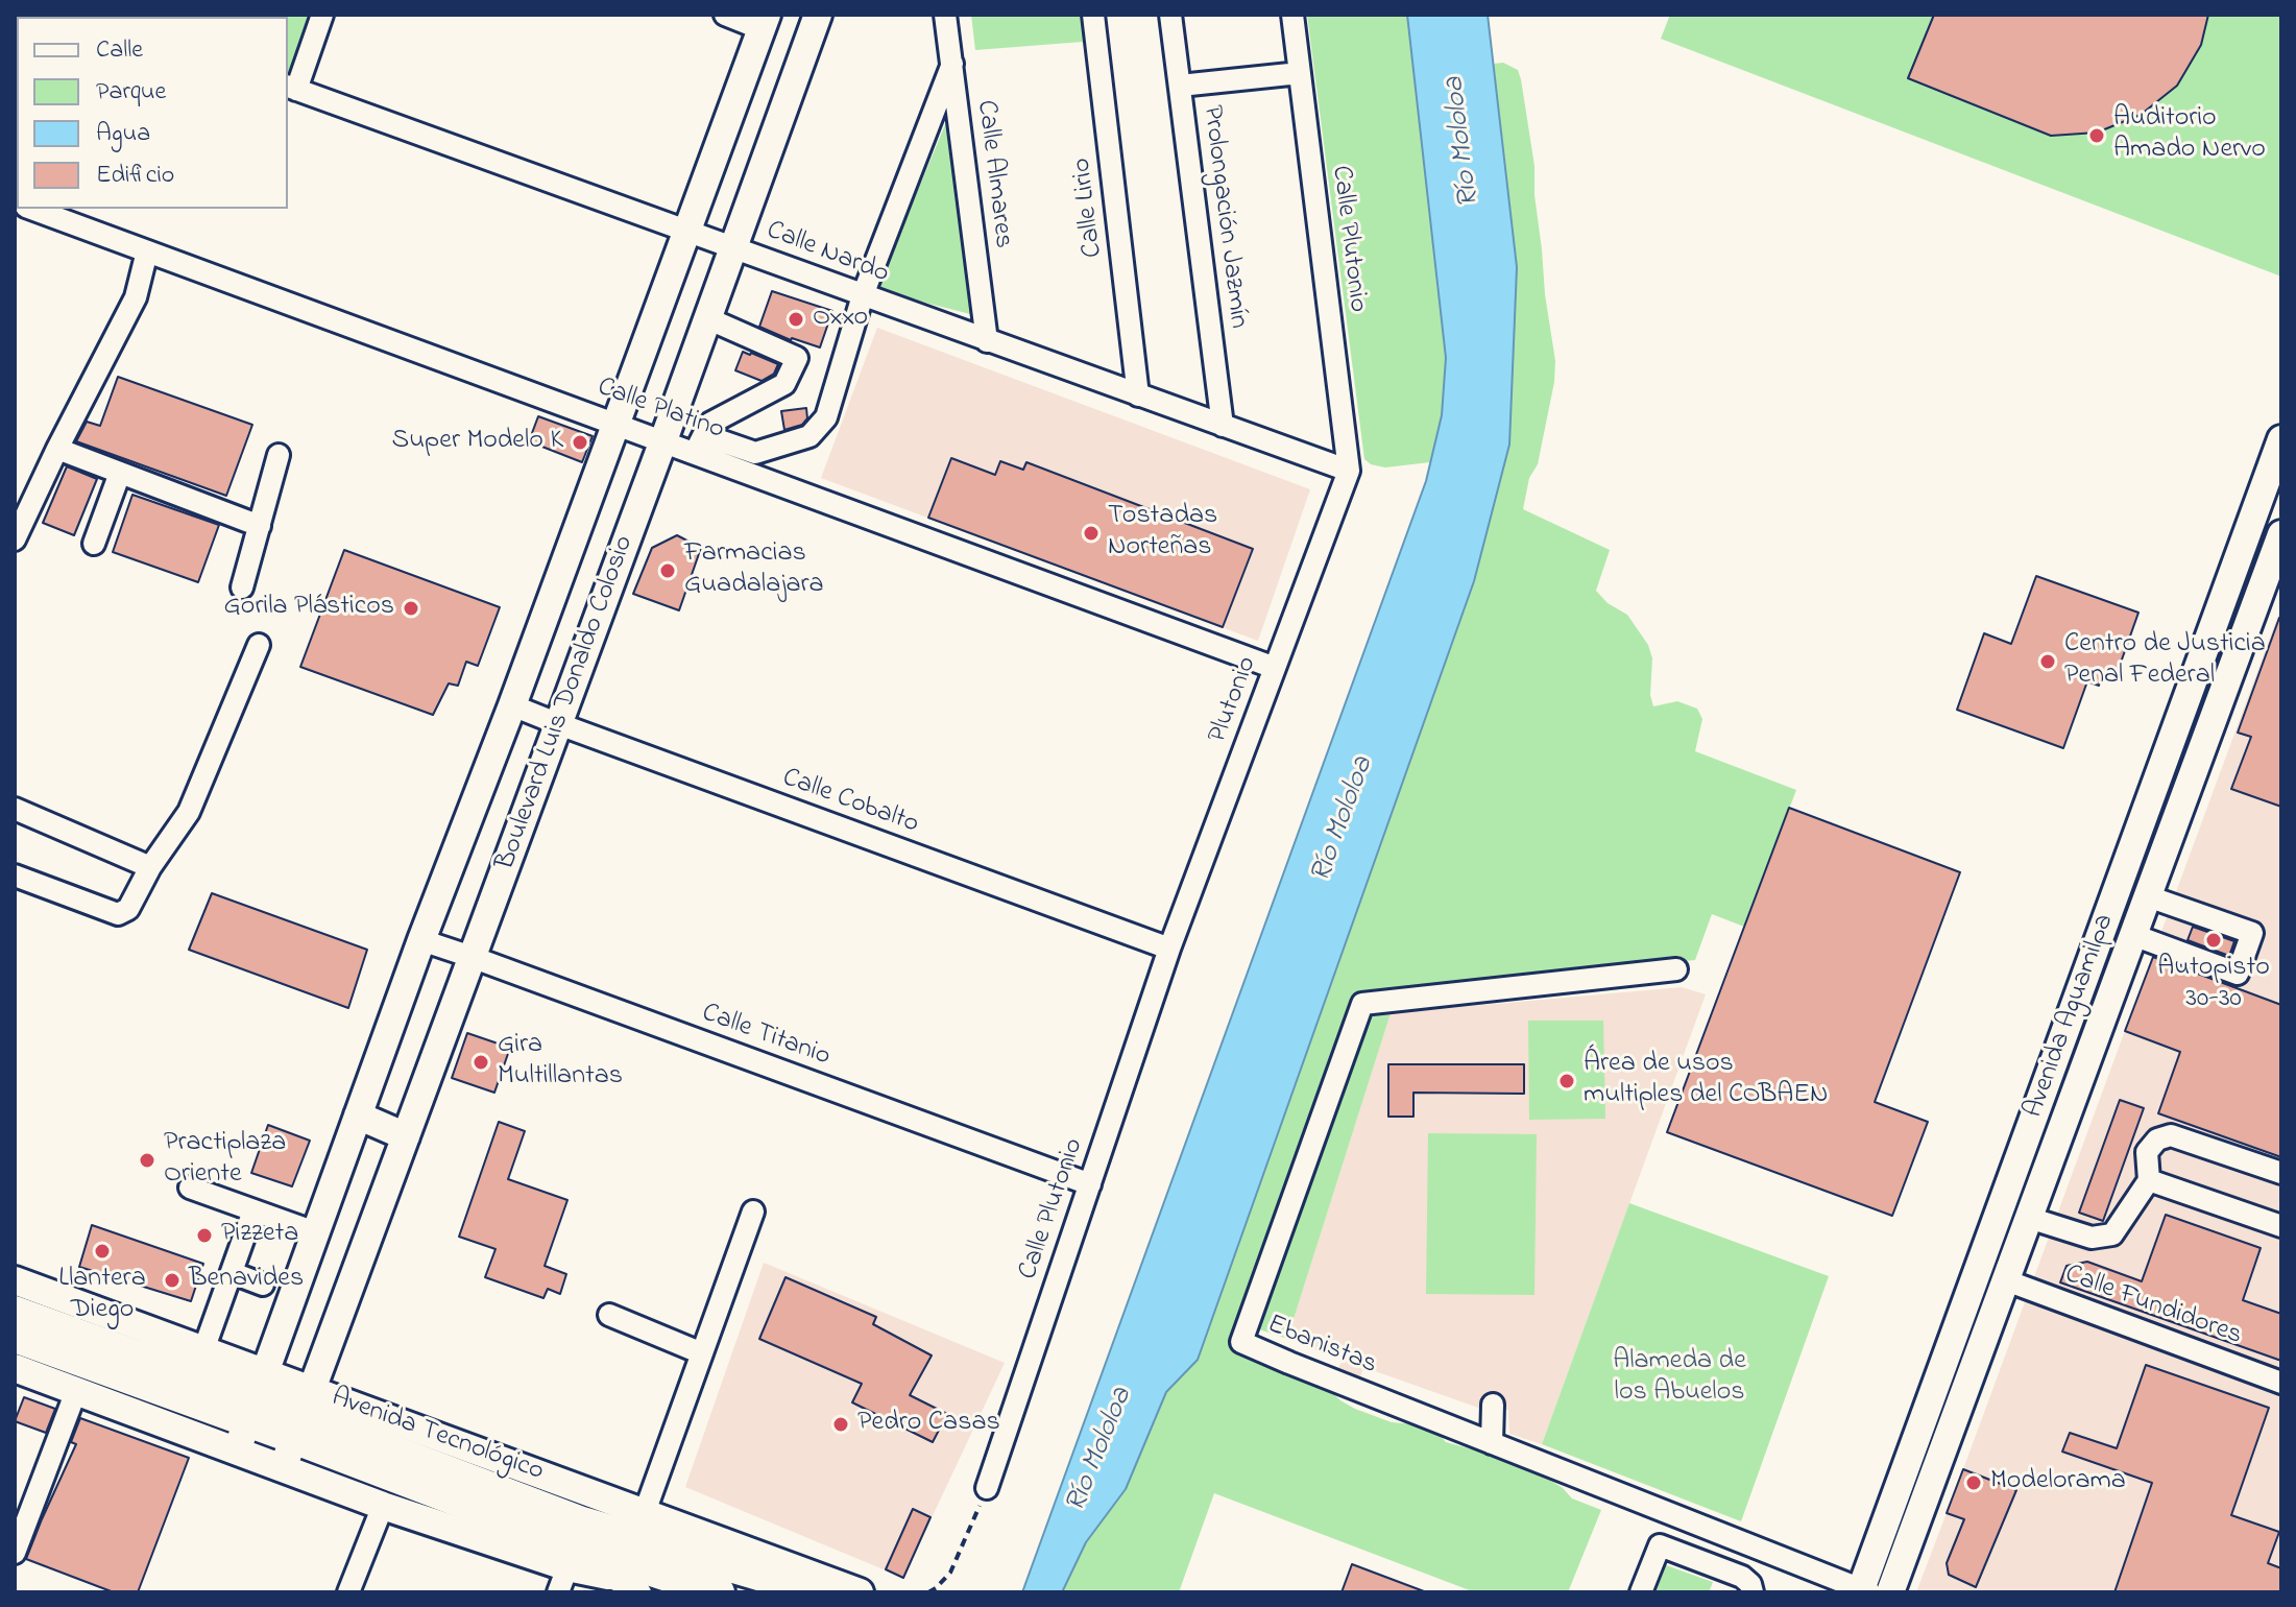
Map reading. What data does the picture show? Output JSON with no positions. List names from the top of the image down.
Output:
{
  "streets": {
    "highway": ["Avenida Tecnológico"],
    "main road": ["Boulevard Luis Donaldo Colosio", "Avenida Aguamilpa"],
    "street": [
      "Calle Almares",
      "Calle Lirio",
      "Prolongación Jazmín",
      "Calle Plutonio",
      "Calle Nardo",
      "Calle Platino",
      "Plutonio",
      "Calle Cobalto",
      "Calle Titanio",
      "Calle Fundidores",
      "Ebanistas"
    ]
  },
  "crossings": [
    ["Calle Almares", "Calle Nardo"],
    ["Calle Lirio", "Calle Nardo"],
    ["Prolongación Jazmín", "Calle Nardo"],
    ["Calle Plutonio", "Calle Nardo"],
    ["Calle Plutonio", "Plutonio"],
    ["Calle Plutonio", "Calle Cobalto"],
    ["Calle Plutonio", "Calle Titanio"],
    ["Calle Nardo", "Plutonio"],
    ["Calle Nardo", "Boulevard Luis Donaldo Colosio"],
    ["Calle Platino", "Plutonio"],
    ["Calle Platino", "Boulevard Luis Donaldo Colosio"],
    ["Plutonio", "Calle Cobalto"],
    ["Boulevard Luis Donaldo Colosio", "Calle Cobalto"],
    ["Boulevard Luis Donaldo Colosio", "Calle Titanio"],
    ["Boulevard Luis Donaldo Colosio", "Avenida Tecnológico"],
    ["Avenida Aguamilpa", "Calle Fundidores"],
    ["Avenida Aguamilpa", "Ebanistas"]
  ],
  "water": ["Río Mololoa"],
  "parks": ["Alameda de los Abuelos"],
  "places": [
    "Auditorio Amado Nervo",
    "Oxxo",
    "Super Modelo K",
    "Tostadas Norteñas",
    "Farmacias Guadalajara",
    "Gorila Plásticos",
    "Centro de Justicia Penal Federal",
    "Autopisto 30-30",
    "Gira Multillantas",
    "Área de usos multiples del COBAEN",
    "Practiplaza Oriente",
    "Pizzeta",
    "Llantera Diego",
    "Benavides",
    "Pedro Casas",
    "Modelorama"
  ],
  "legend": [
    "Calle",
    "Parque",
    "Agua",
    "Edificio"
  ]
}
